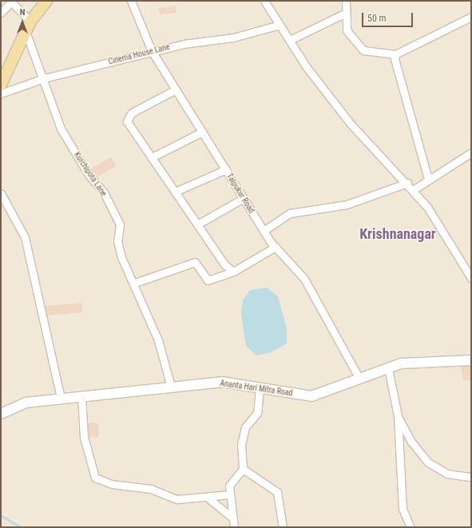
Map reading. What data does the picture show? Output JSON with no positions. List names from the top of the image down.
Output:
{
  "streets": {
    "main road": ["Ananta Hari Mitra Road"],
    "street": ["Cinema House Lane", "Kurchipota Lane", "Talpukur Road"]
  },
  "crossings": [
    ["Cinema House Lane", "Kurchipota Lane"],
    ["Cinema House Lane", "Talpukur Road"],
    ["Kurchipota Lane", "Ananta Hari Mitra Road"],
    ["Talpukur Road", "Ananta Hari Mitra Road"]
  ],
  "districts": ["Krishnanagar"],
  "scale_bar": "50 m",
  "north": "top"
}
